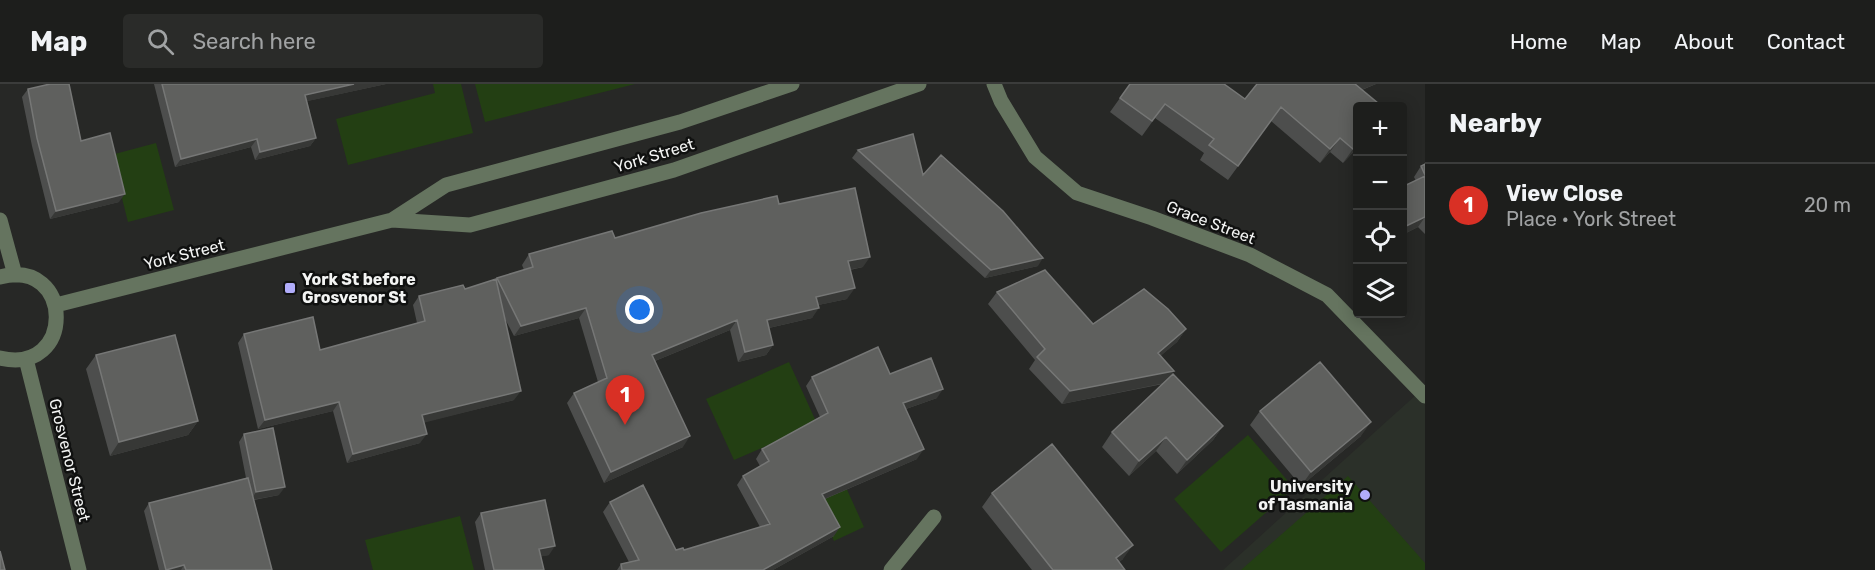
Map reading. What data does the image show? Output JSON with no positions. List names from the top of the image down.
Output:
{
  "streets": {
    "street": ["York Street", "Grace Street", "Grosvenor Street"]
  },
  "places": {
    "transit": ["York St before Grosvenor St"],
    "other": ["University of Tasmania"]
  },
  "page": {
    "header": "Map",
    "search": "Search here",
    "nav": [
      "Home",
      "Map",
      "About",
      "Contact"
    ],
    "heading": "Nearby",
    "map_buttons": ["+", "−"],
    "list": [
      {
        "mark": "1",
        "name": "View Close",
        "note": "Place · York Street",
        "value": "20 m"
      }
    ],
    "pins": "1"
  }
}
